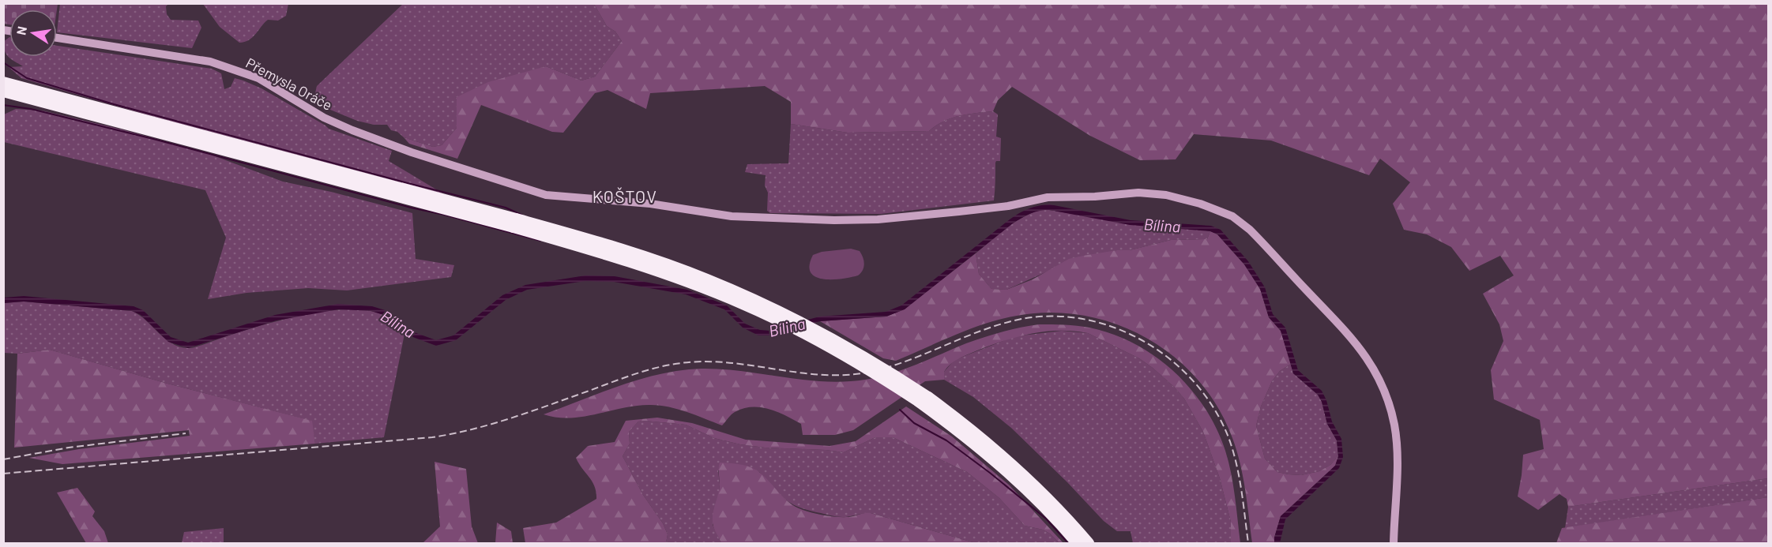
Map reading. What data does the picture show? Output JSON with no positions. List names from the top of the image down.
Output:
{
  "streets": {
    "main road": ["Přemysla Oráče"]
  },
  "districts": ["KOŠTOV"],
  "water": ["Bílina"],
  "north": "left"
}
